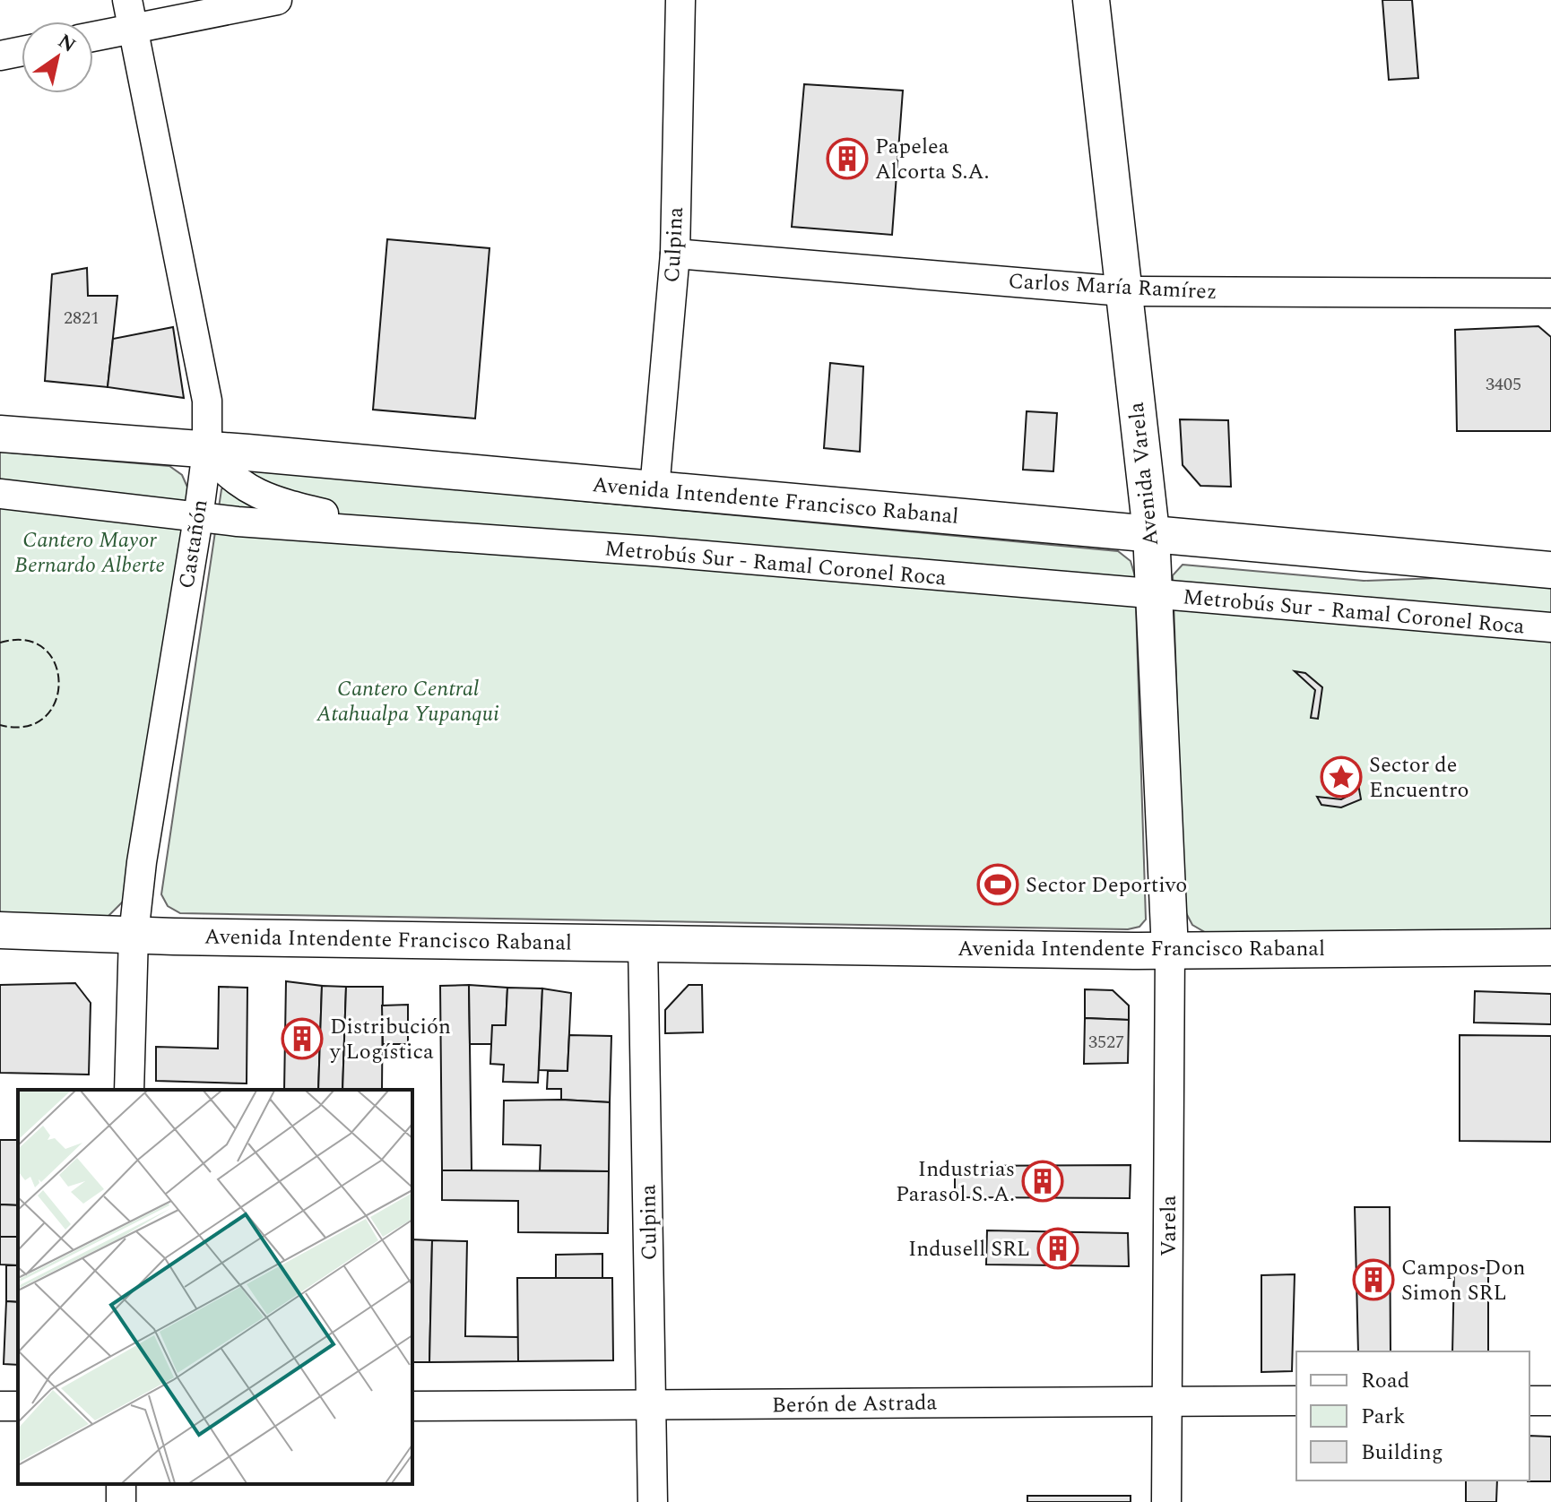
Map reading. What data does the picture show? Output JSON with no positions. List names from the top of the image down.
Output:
{
  "streets": {
    "main road": ["Avenida Varela", "Avenida Intendente Francisco Rabanal"],
    "street": [
      "Culpina",
      "Carlos María Ramírez",
      "Castañón",
      "Metrobús Sur - Ramal Coronel Roca",
      "Varela",
      "Berón de Astrada"
    ]
  },
  "crossings": [
    ["Culpina", "Carlos María Ramírez"],
    ["Culpina", "Avenida Intendente Francisco Rabanal"],
    ["Culpina", "Berón de Astrada"],
    ["Carlos María Ramírez", "Avenida Varela"],
    ["Avenida Varela", "Avenida Intendente Francisco Rabanal"],
    ["Avenida Varela", "Metrobús Sur - Ramal Coronel Roca"],
    ["Avenida Varela", "Varela"],
    ["Avenida Intendente Francisco Rabanal", "Castañón"],
    ["Avenida Intendente Francisco Rabanal", "Varela"],
    ["Castañón", "Metrobús Sur - Ramal Coronel Roca"],
    ["Varela", "Berón de Astrada"]
  ],
  "parks": ["Cantero Mayor Bernardo Alberte", "Cantero Central Atahualpa Yupanqui"],
  "places": {
    "building": [
      "Papelea Alcorta S.A.",
      "Distribución y Logística",
      "Industrias Parasol S. A.",
      "Indusell SRL",
      "Campos Don Simon SRL"
    ],
    "place": ["Sector de Encuentro"],
    "sports": ["Sector Deportivo"]
  },
  "house_numbers": ["2821", "3405", "3527"],
  "legend": ["Road", "Park", "Building"],
  "north": "top right"
}
